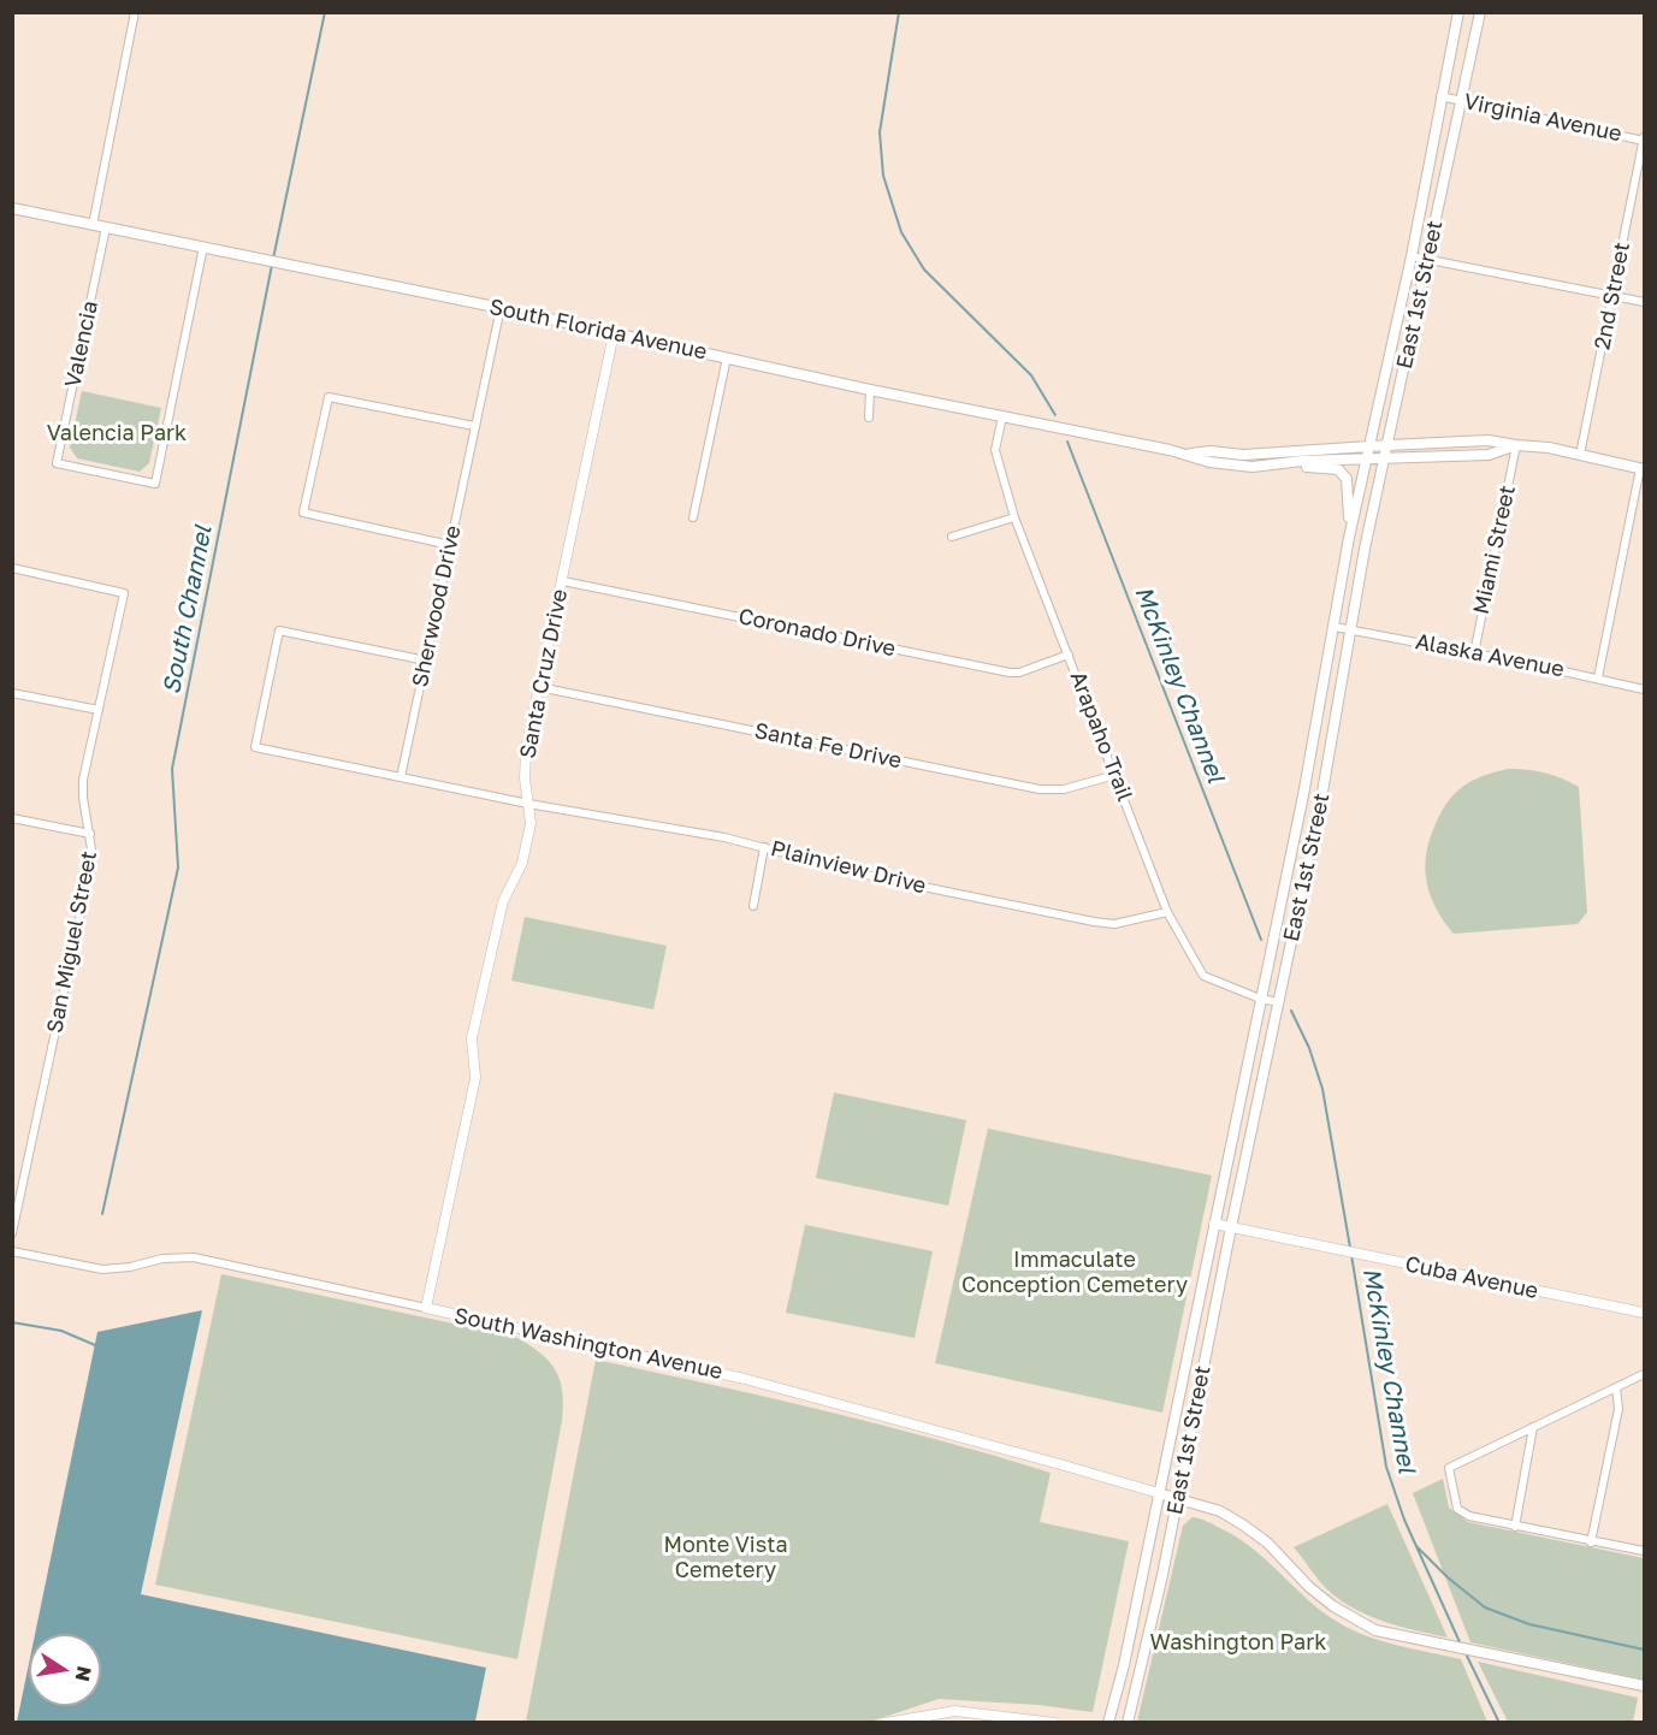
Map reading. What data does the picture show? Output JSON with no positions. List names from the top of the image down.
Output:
{
  "streets": {
    "main road": ["East 1st Street", "South Florida Avenue"],
    "street": [
      "Virginia Avenue",
      "2nd Street",
      "Valencia",
      "Miami Street",
      "Sherwood Drive",
      "Coronado Drive",
      "Alaska Avenue",
      "Santa Cruz Drive",
      "Arapaho Trail",
      "Santa Fe Drive",
      "Plainview Drive",
      "San Miguel Street",
      "Cuba Avenue",
      "South Washington Avenue"
    ]
  },
  "crossings": [
    ["Virginia Avenue", "East 1st Street"],
    ["Virginia Avenue", "2nd Street"],
    ["East 1st Street", "South Florida Avenue"],
    ["East 1st Street", "Alaska Avenue"],
    ["East 1st Street", "Arapaho Trail"],
    ["East 1st Street", "Cuba Avenue"],
    ["East 1st Street", "South Washington Avenue"],
    ["2nd Street", "South Florida Avenue"],
    ["South Florida Avenue", "Valencia"],
    ["South Florida Avenue", "Miami Street"],
    ["South Florida Avenue", "Sherwood Drive"],
    ["South Florida Avenue", "Santa Cruz Drive"],
    ["South Florida Avenue", "Arapaho Trail"],
    ["Miami Street", "Alaska Avenue"],
    ["Coronado Drive", "Santa Cruz Drive"],
    ["Coronado Drive", "Arapaho Trail"],
    ["Santa Cruz Drive", "Santa Fe Drive"],
    ["Santa Cruz Drive", "Plainview Drive"],
    ["Santa Cruz Drive", "South Washington Avenue"],
    ["Arapaho Trail", "Santa Fe Drive"],
    ["Arapaho Trail", "Plainview Drive"]
  ],
  "water": ["South Channel", "McKinley Channel"],
  "parks": [
    "Valencia Park",
    "Immaculate Conception Cemetery",
    "Monte Vista Cemetery",
    "Washington Park"
  ],
  "north": "right"
}
